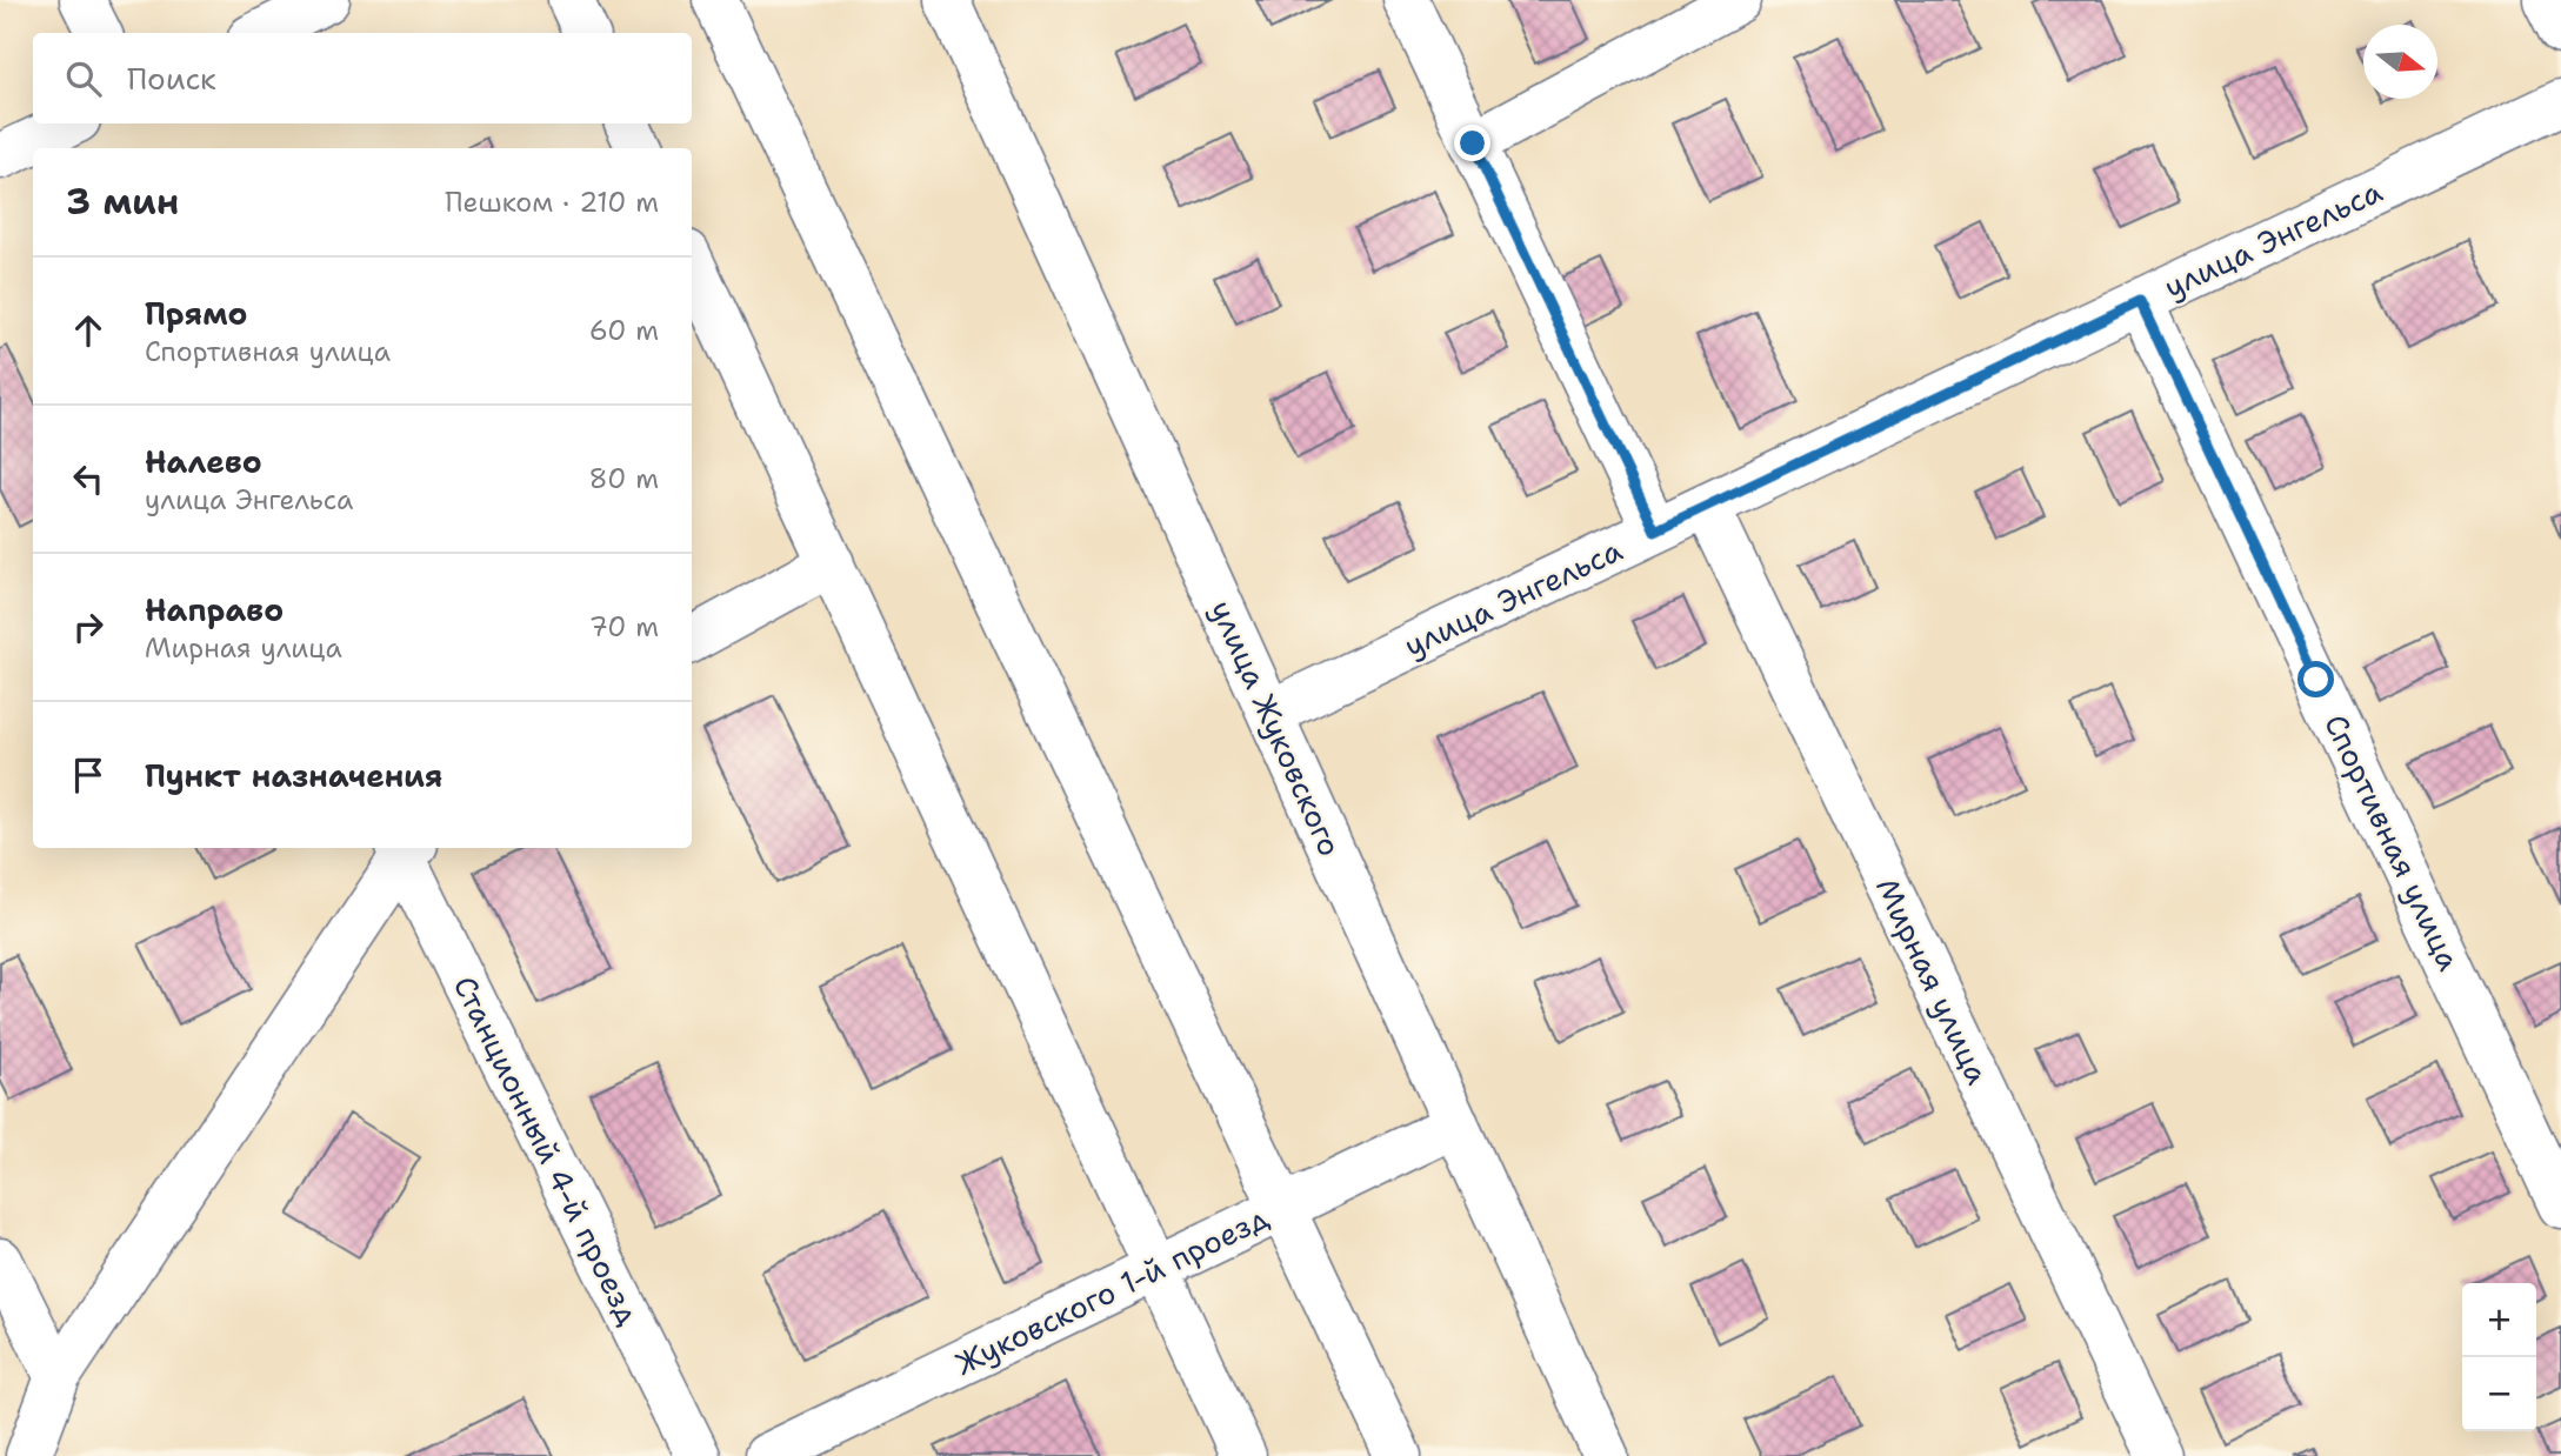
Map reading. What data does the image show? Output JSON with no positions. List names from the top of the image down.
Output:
{
  "streets": {
    "street": [
      "улица Энгельса",
      "улица Жуковского",
      "Спортивная улица",
      "Мирная улица",
      "Станционный 4-й проезд",
      "Жуковского 1-й проезд"
    ]
  },
  "crossings": [
    ["улица Энгельса", "улица Жуковского"],
    ["улица Энгельса", "Спортивная улица"],
    ["улица Энгельса", "Мирная улица"],
    ["улица Жуковского", "Жуковского 1-й проезд"]
  ],
  "north": "right",
  "page": {
    "search": "Поиск",
    "heading": ["3 мин", "Пешком · 210 m"],
    "list": [
      ["Прямо", "Спортивная улица", "60 m"],
      ["Налево", "улица Энгельса", "80 m"],
      ["Направо", "Мирная улица", "70 m"],
      "Пункт назначения"
    ],
    "map_buttons": ["+", "−"]
  }
}
